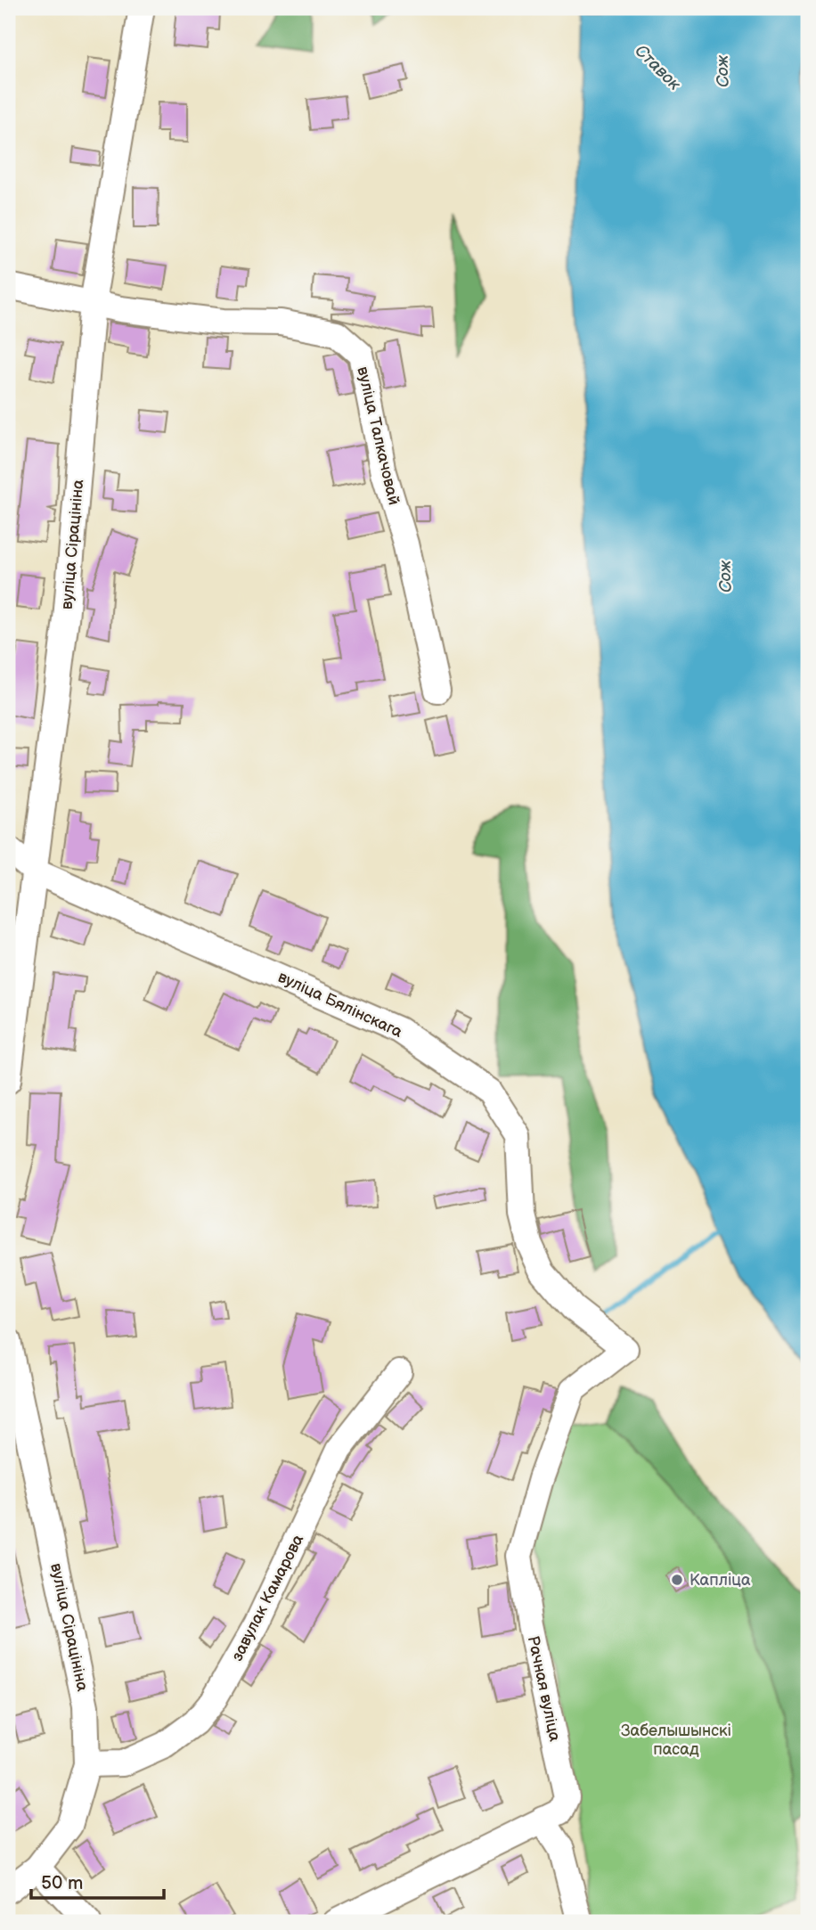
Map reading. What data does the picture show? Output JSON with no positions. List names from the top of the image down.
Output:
{
  "streets": {
    "street": [
      "вуліца Талкачовай",
      "вуліца Сірацініна",
      "вуліца Бялінскага",
      "завулак Камарова",
      "Рачная вуліца"
    ]
  },
  "crossings": [
    ["вуліца Талкачовай", "вуліца Сірацініна"],
    ["вуліца Сірацініна", "вуліца Бялінскага"],
    ["вуліца Сірацініна", "завулак Камарова"],
    ["вуліца Бялінскага", "Рачная вуліца"]
  ],
  "water": ["Ставок", "Сож"],
  "parks": ["Забелышынскі пасад"],
  "places": ["Капліца"],
  "scale_bar": "50 m"
}
